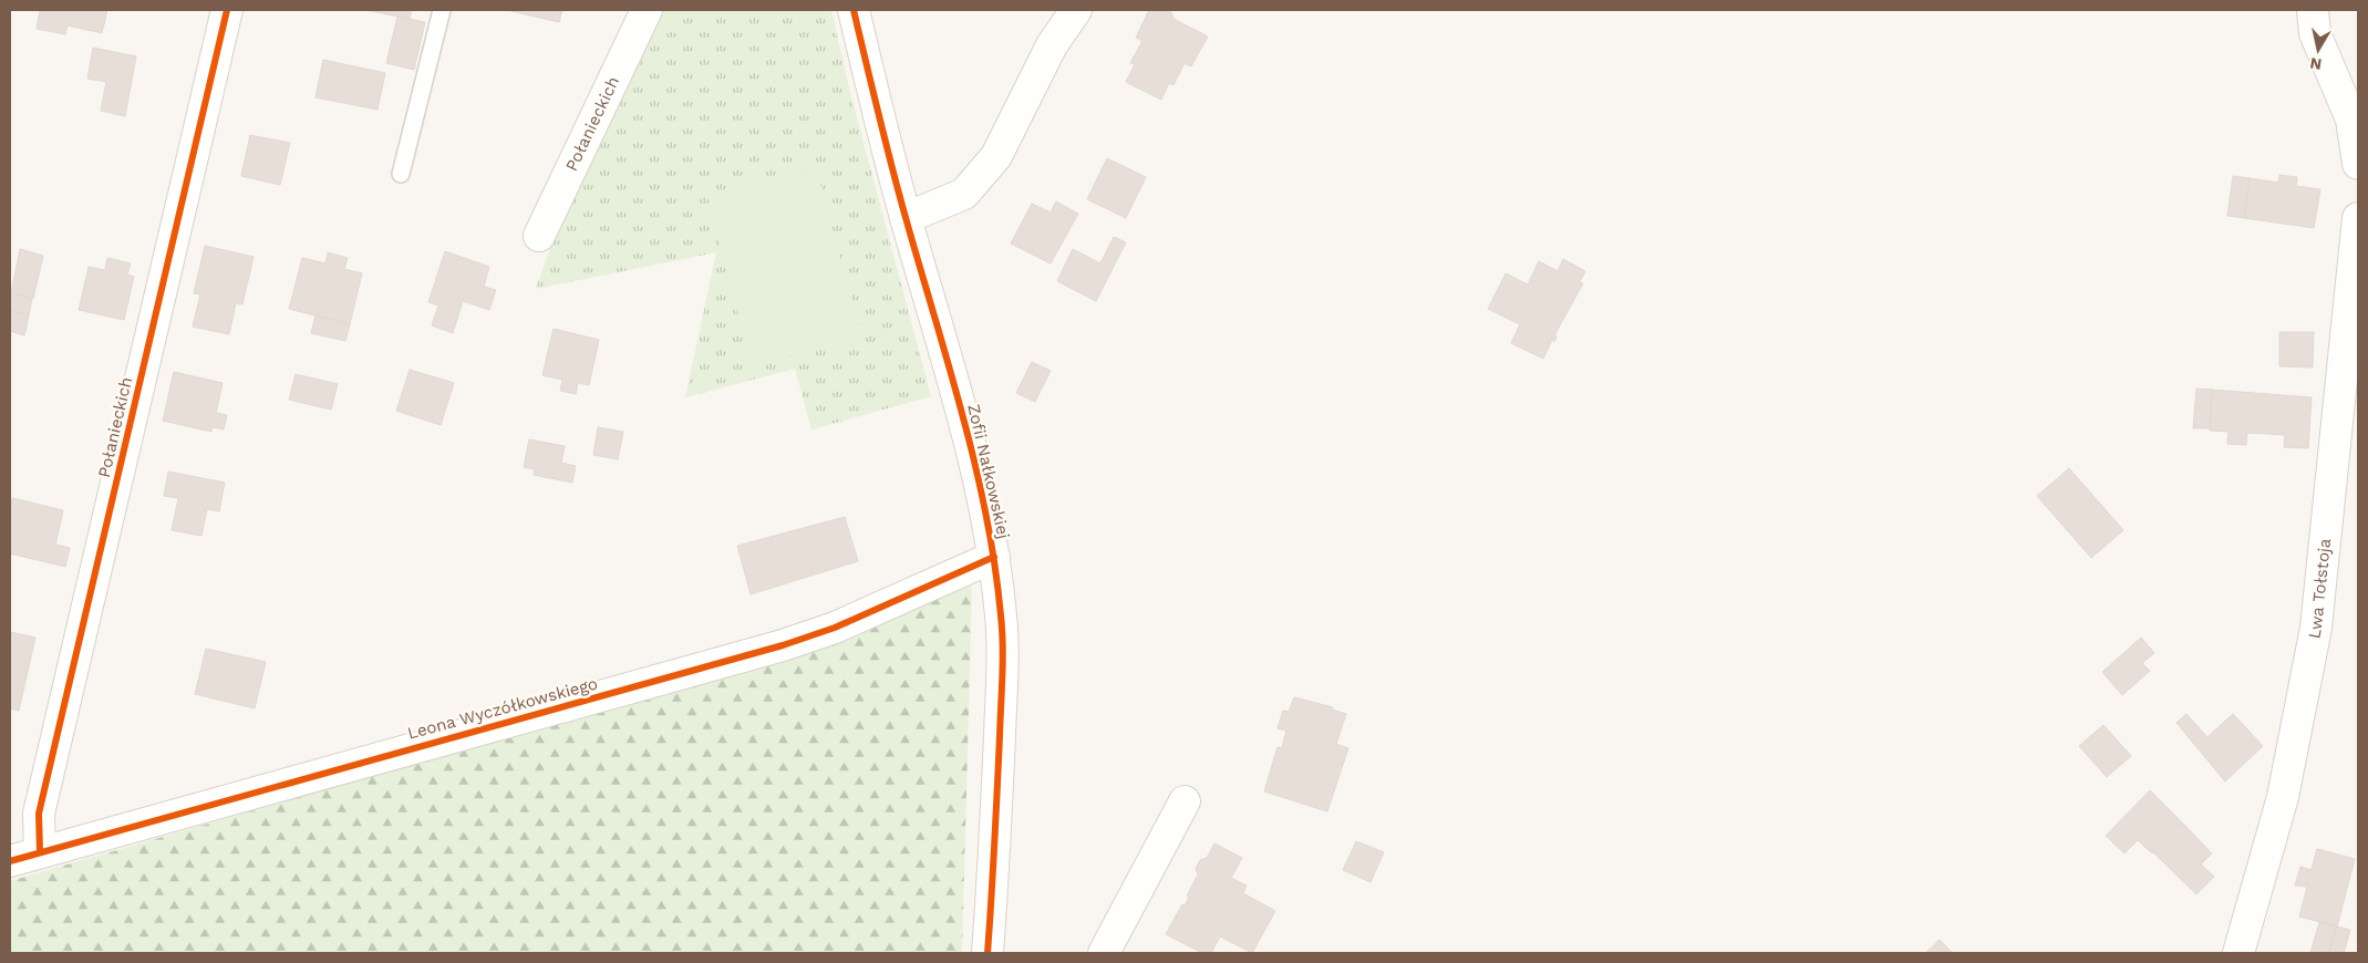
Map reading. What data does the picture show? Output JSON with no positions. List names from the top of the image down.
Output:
{
  "streets": {
    "street": [
      "Połanieckich",
      "Zofii Nałkowskiej",
      "Lwa Tołstoja",
      "Leona Wyczółkowskiego"
    ]
  },
  "crossings": [
    ["Połanieckich", "Leona Wyczółkowskiego"],
    ["Zofii Nałkowskiej", "Leona Wyczółkowskiego"]
  ],
  "north": "bottom"
}
